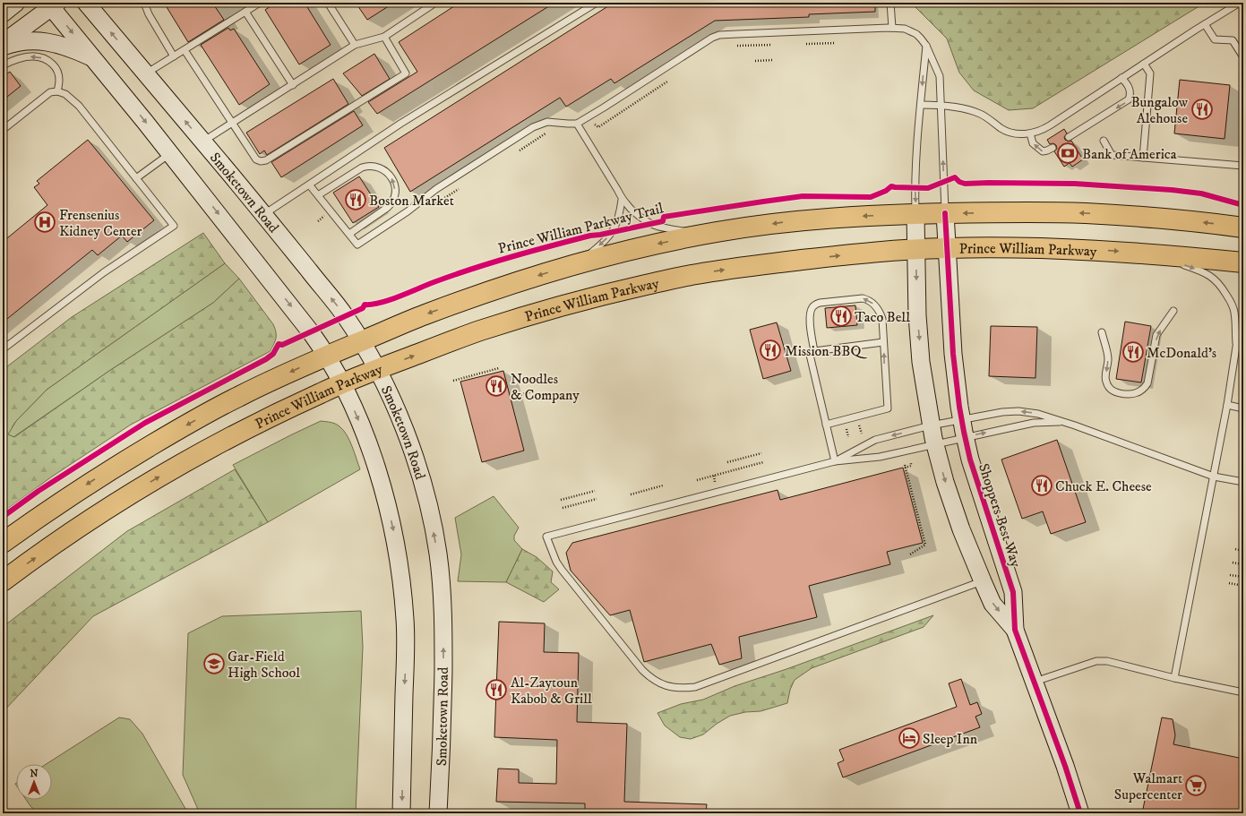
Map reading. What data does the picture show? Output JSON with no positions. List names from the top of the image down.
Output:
{
  "streets": {
    "highway": ["Prince William Parkway"],
    "main road": ["Smoketown Road", "Shoppers Best Way"],
    "cycle path": ["Prince William Parkway Trail"]
  },
  "crossings": [
    ["Smoketown Road", "Prince William Parkway"],
    ["Prince William Parkway", "Shoppers Best Way"]
  ],
  "places": {
    "restaurant": [
      "Bungalow Alehouse",
      "Boston Market",
      "Taco Bell",
      "Mission BBQ",
      "McDonald's",
      "Noodles & Company",
      "Chuck E. Cheese",
      "Al-Zaytoun Kabob & Grill"
    ],
    "bank": ["Bank of America"],
    "hospital": ["Frensenius Kidney Center"],
    "school or university": ["Gar-Field High School"],
    "hotel": ["Sleep Inn"],
    "supermarket": ["Walmart Supercenter"]
  },
  "north": "top"
}
